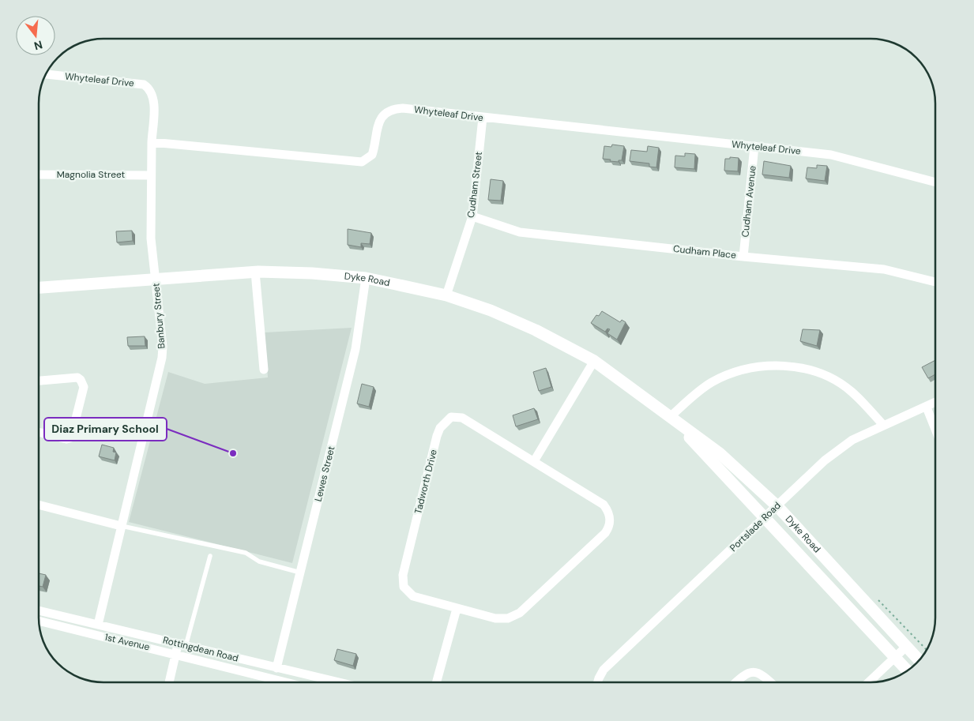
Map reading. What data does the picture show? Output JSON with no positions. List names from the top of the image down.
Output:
{
  "streets": {
    "street": [
      "Whyteleaf Drive",
      "Magnolia Street",
      "Cudham Street",
      "Cudham Avenue",
      "Cudham Place",
      "Dyke Road",
      "Banbury Street",
      "Lewes Street",
      "Tadworth Drive",
      "Portslade Road",
      "1st Avenue",
      "Rottingdean Road"
    ]
  },
  "crossings": [
    ["Whyteleaf Drive", "Cudham Street"],
    ["Whyteleaf Drive", "Cudham Avenue"],
    ["Whyteleaf Drive", "Banbury Street"],
    ["Magnolia Street", "Banbury Street"],
    ["Cudham Street", "Cudham Place"],
    ["Cudham Street", "Dyke Road"],
    ["Cudham Avenue", "Cudham Place"],
    ["Dyke Road", "Banbury Street"],
    ["Dyke Road", "Lewes Street"],
    ["Dyke Road", "Portslade Road"],
    ["Banbury Street", "Rottingdean Road"],
    ["Lewes Street", "Rottingdean Road"]
  ],
  "places": ["Diaz Primary School"],
  "north": "bottom"
}
